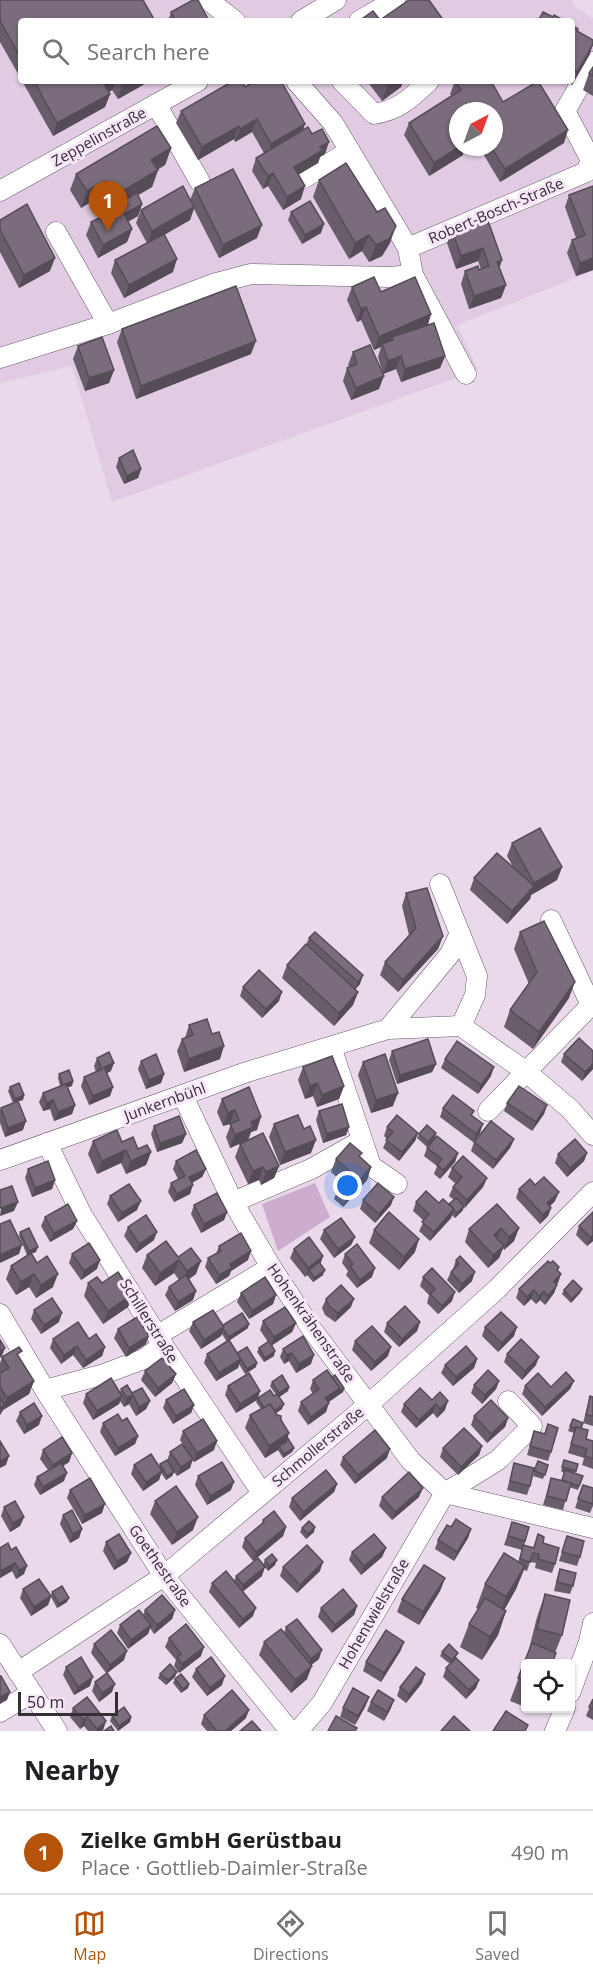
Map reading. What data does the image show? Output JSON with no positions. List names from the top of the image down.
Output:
{
  "streets": {
    "street": [
      "Zeppelinstraße",
      "Robert-Bosch-Straße",
      "Junkernbühl",
      "Schillerstraße",
      "Hohenkrähenstraße",
      "Schmollerstraße",
      "Goethestraße",
      "Hohentwielstraße"
    ]
  },
  "crossings": [
    ["Junkernbühl", "Schillerstraße"],
    ["Junkernbühl", "Hohenkrähenstraße"],
    ["Schillerstraße", "Schmollerstraße"],
    ["Hohenkrähenstraße", "Schmollerstraße"],
    ["Hohenkrähenstraße", "Hohentwielstraße"],
    ["Schmollerstraße", "Goethestraße"]
  ],
  "scale_bar": "50 m",
  "north": "top right",
  "page": {
    "search": "Search here",
    "pins": "1",
    "scale": "50 m",
    "heading": "Nearby",
    "list": [
      {
        "mark": "1",
        "name": "Zielke GmbH Gerüstbau",
        "note": "Place · Gottlieb-Daimler-Straße",
        "value": "490 m"
      }
    ],
    "nav": ["Map", "Directions", "Saved"]
  }
}
